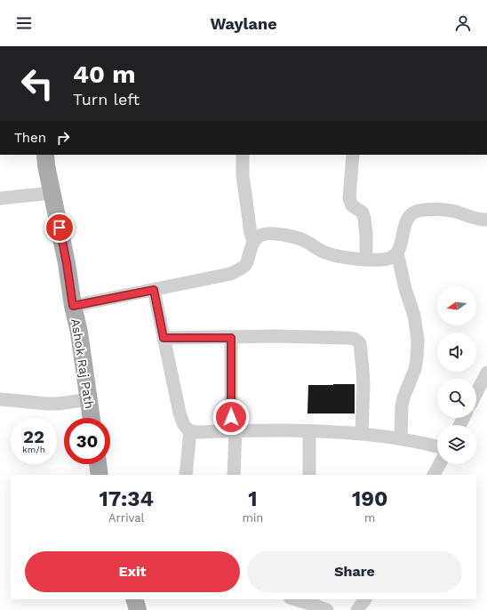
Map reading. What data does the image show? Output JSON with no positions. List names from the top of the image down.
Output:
{
  "streets": {
    "main road": ["Ashok Raj Path"]
  },
  "north": "left",
  "page": {
    "header": "Waylane",
    "turn": ["40 m", "Turn left"],
    "then": "Then",
    "speed": "22 km/h",
    "limit": "30",
    "eta": [
      "17:34",
      "Arrival",
      "1",
      "min",
      "190",
      "m"
    ],
    "buttons": ["Exit", "Share"]
  }
}
